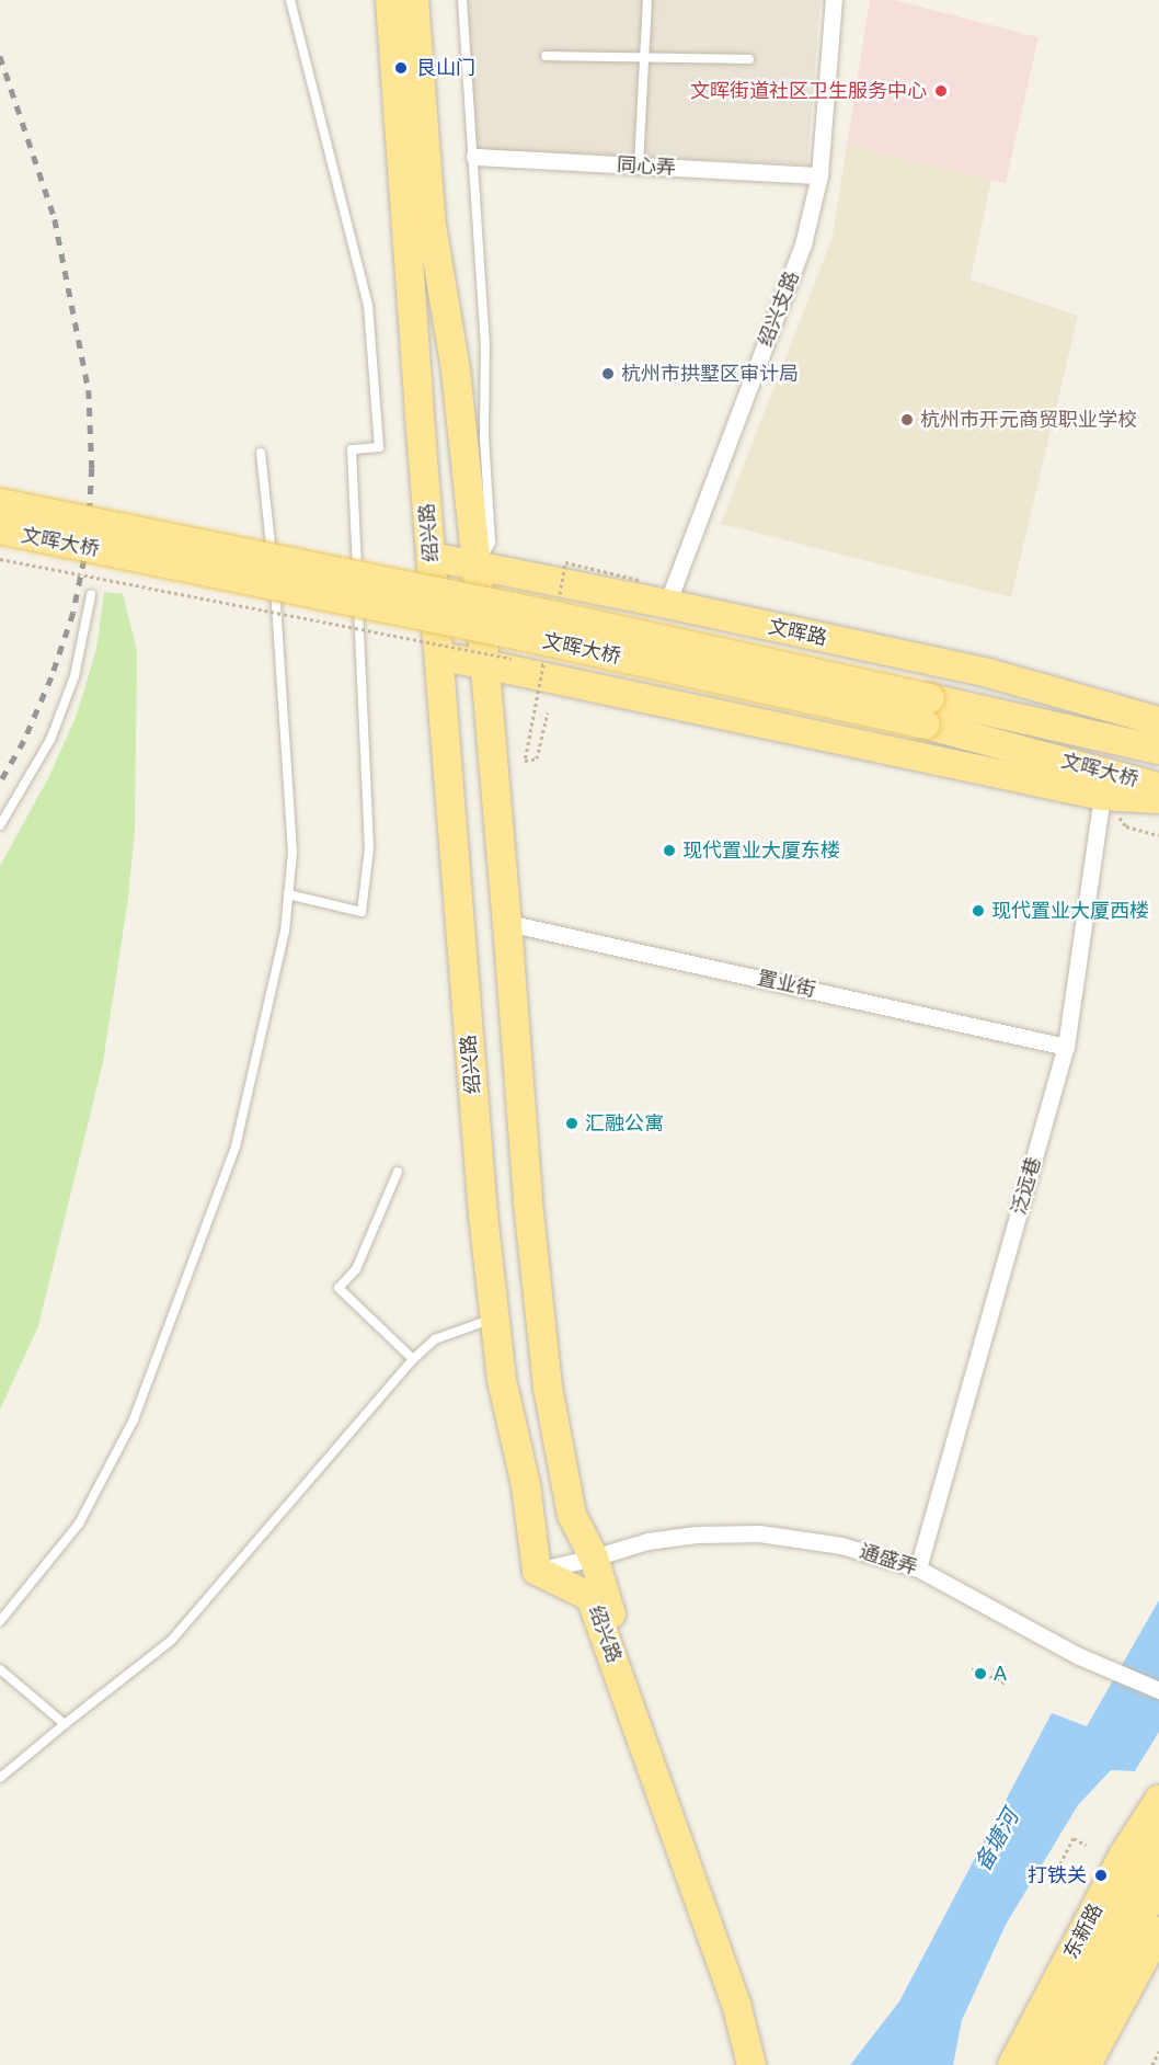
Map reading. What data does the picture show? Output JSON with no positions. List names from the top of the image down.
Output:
{
  "streets": {
    "main road": [
      "绍兴路",
      "文晖大桥",
      "文晖路",
      "东新路"
    ],
    "street": [
      "同心弄",
      "绍兴支路",
      "置业街",
      "泛远巷",
      "通盛弄"
    ]
  },
  "crossings": [
    ["同心弄", "绍兴支路"],
    ["绍兴支路", "文晖路"],
    ["绍兴路", "文晖路"],
    ["绍兴路", "置业街"],
    ["绍兴路", "通盛弄"],
    ["置业街", "泛远巷"],
    ["泛远巷", "通盛弄"]
  ],
  "water": ["备塘河"],
  "places": [
    "艮山门",
    "文晖街道社区卫生服务中心",
    "杭州市拱墅区审计局",
    "杭州市开元商贸职业学校",
    "现代置业大厦东楼",
    "现代置业大厦西楼",
    "汇融公寓",
    "A",
    "打铁关"
  ]
}
